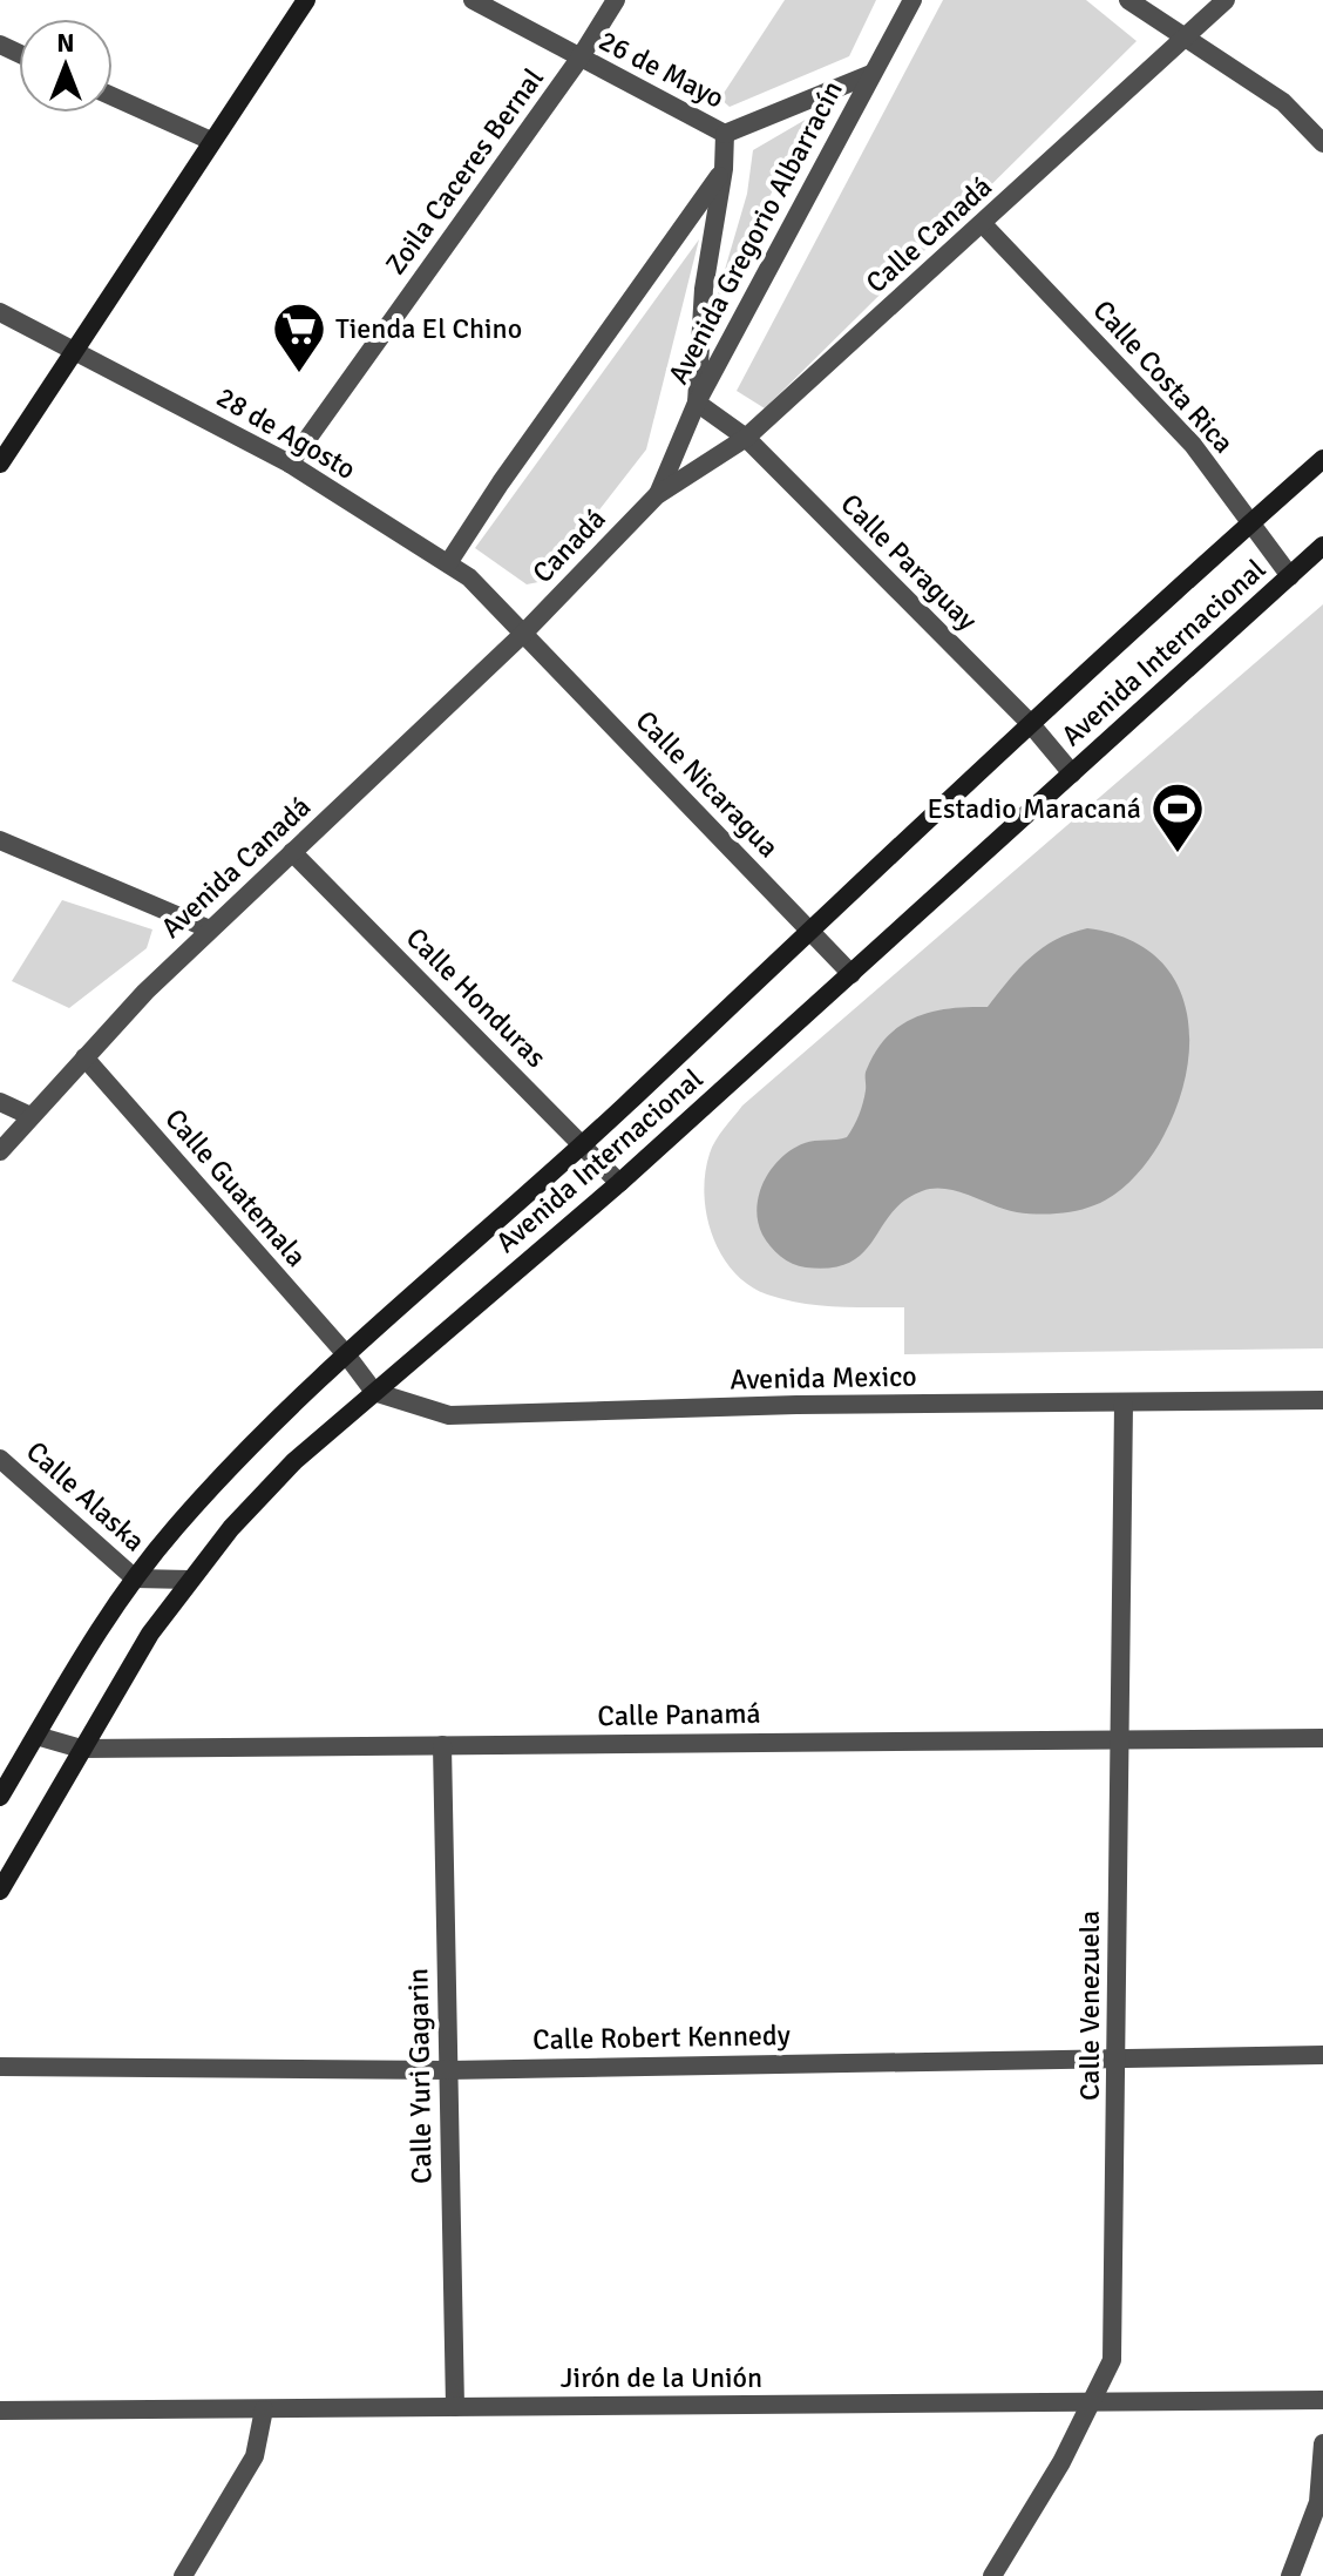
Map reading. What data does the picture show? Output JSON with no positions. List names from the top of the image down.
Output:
{
  "streets": {
    "main road": ["Avenida Internacional"],
    "street": [
      "26 de Mayo",
      "Zoila Caceres Bernal",
      "Avenida Gregorio Albarracín",
      "Calle Canadá",
      "Calle Costa Rica",
      "28 de Agosto",
      "Canadá",
      "Calle Paraguay",
      "Calle Nicaragua",
      "Avenida Canadá",
      "Calle Honduras",
      "Calle Guatemala",
      "Avenida Mexico",
      "Calle Alaska",
      "Calle Panamá",
      "Calle Venezuela",
      "Calle Robert Kennedy",
      "Calle Yuri Gagarin",
      "Jirón de la Unión"
    ]
  },
  "crossings": [
    ["26 de Mayo", "Zoila Caceres Bernal"],
    ["Zoila Caceres Bernal", "28 de Agosto"],
    ["Avenida Gregorio Albarracín", "Calle Canadá"],
    ["Avenida Gregorio Albarracín", "Canadá"],
    ["Avenida Gregorio Albarracín", "Calle Paraguay"],
    ["Calle Canadá", "Calle Costa Rica"],
    ["Calle Canadá", "Canadá"],
    ["Calle Canadá", "Calle Paraguay"],
    ["Calle Costa Rica", "Avenida Internacional"],
    ["28 de Agosto", "Canadá"],
    ["28 de Agosto", "Calle Nicaragua"],
    ["28 de Agosto", "Avenida Canadá"],
    ["Canadá", "Calle Nicaragua"],
    ["Canadá", "Avenida Canadá"],
    ["Calle Paraguay", "Avenida Internacional"],
    ["Avenida Internacional", "Calle Nicaragua"],
    ["Avenida Internacional", "Calle Honduras"],
    ["Avenida Internacional", "Calle Guatemala"],
    ["Avenida Internacional", "Avenida Mexico"],
    ["Avenida Internacional", "Calle Alaska"],
    ["Avenida Internacional", "Calle Panamá"],
    ["Calle Nicaragua", "Avenida Canadá"],
    ["Avenida Canadá", "Calle Honduras"],
    ["Avenida Canadá", "Calle Guatemala"],
    ["Avenida Mexico", "Calle Venezuela"],
    ["Calle Panamá", "Calle Venezuela"],
    ["Calle Panamá", "Calle Yuri Gagarin"],
    ["Calle Venezuela", "Calle Robert Kennedy"],
    ["Calle Venezuela", "Jirón de la Unión"],
    ["Calle Robert Kennedy", "Calle Yuri Gagarin"],
    ["Calle Yuri Gagarin", "Jirón de la Unión"]
  ],
  "places": {
    "supermarket": ["Tienda El Chino"],
    "sports": ["Estadio Maracaná"]
  },
  "north": "top"
}
